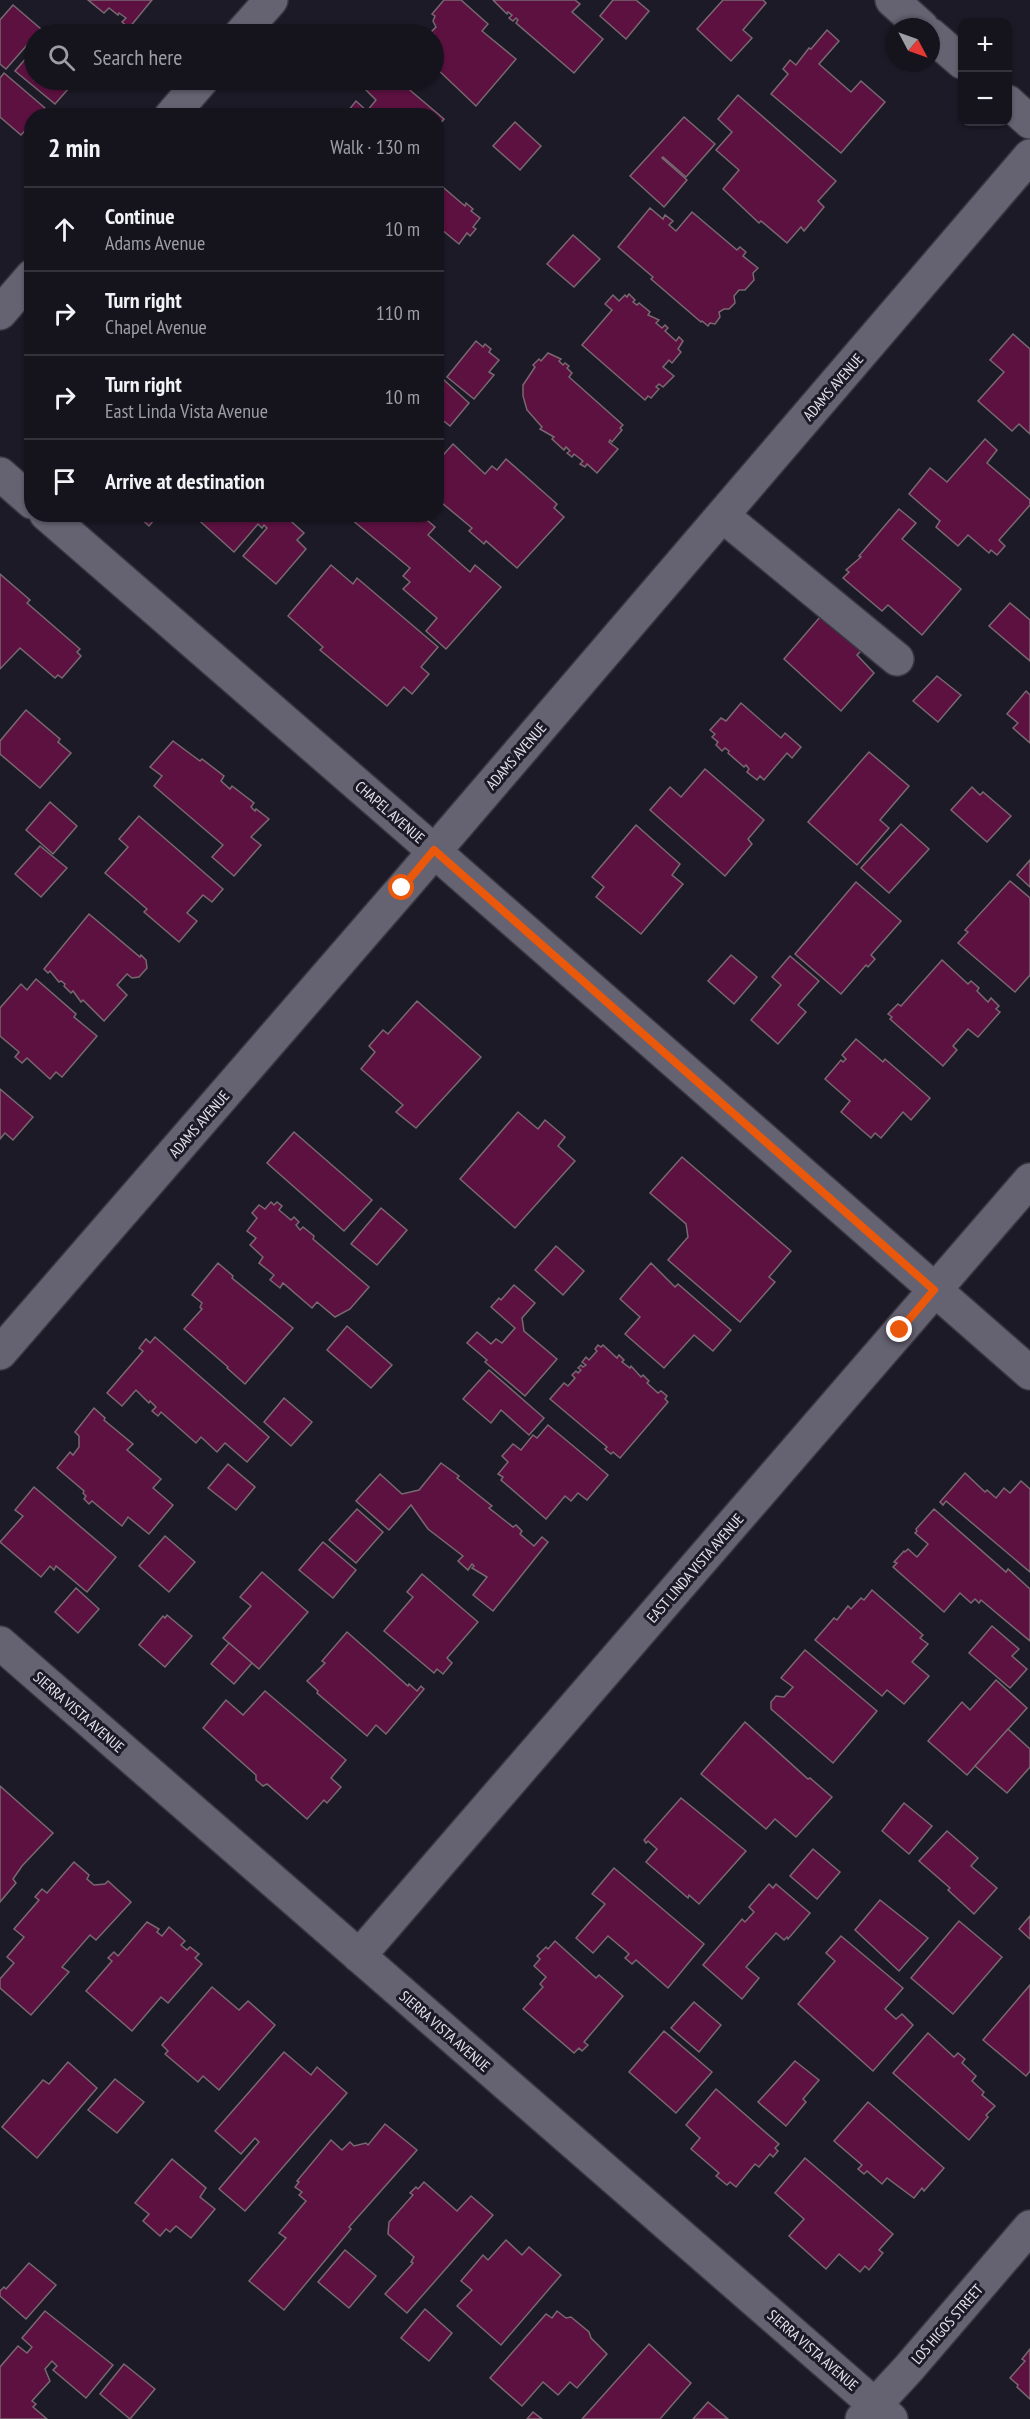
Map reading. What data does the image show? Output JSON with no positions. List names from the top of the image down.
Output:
{
  "streets": {
    "street": [
      "ADAMS AVENUE",
      "CHAPEL AVENUE",
      "EAST LINDA VISTA AVENUE",
      "SIERRA VISTA AVENUE",
      "LOS HIGOS STREET"
    ]
  },
  "crossings": [
    ["ADAMS AVENUE", "CHAPEL AVENUE"],
    ["CHAPEL AVENUE", "EAST LINDA VISTA AVENUE"],
    ["EAST LINDA VISTA AVENUE", "SIERRA VISTA AVENUE"],
    ["SIERRA VISTA AVENUE", "LOS HIGOS STREET"]
  ],
  "north": "bottom right",
  "page": {
    "map_buttons": ["+", "−"],
    "search": "Search here",
    "heading": ["2 min", "Walk · 130 m"],
    "list": [
      ["Continue", "Adams Avenue", "10 m"],
      ["Turn right", "Chapel Avenue", "110 m"],
      ["Turn right", "East Linda Vista Avenue", "10 m"],
      "Arrive at destination"
    ]
  }
}
